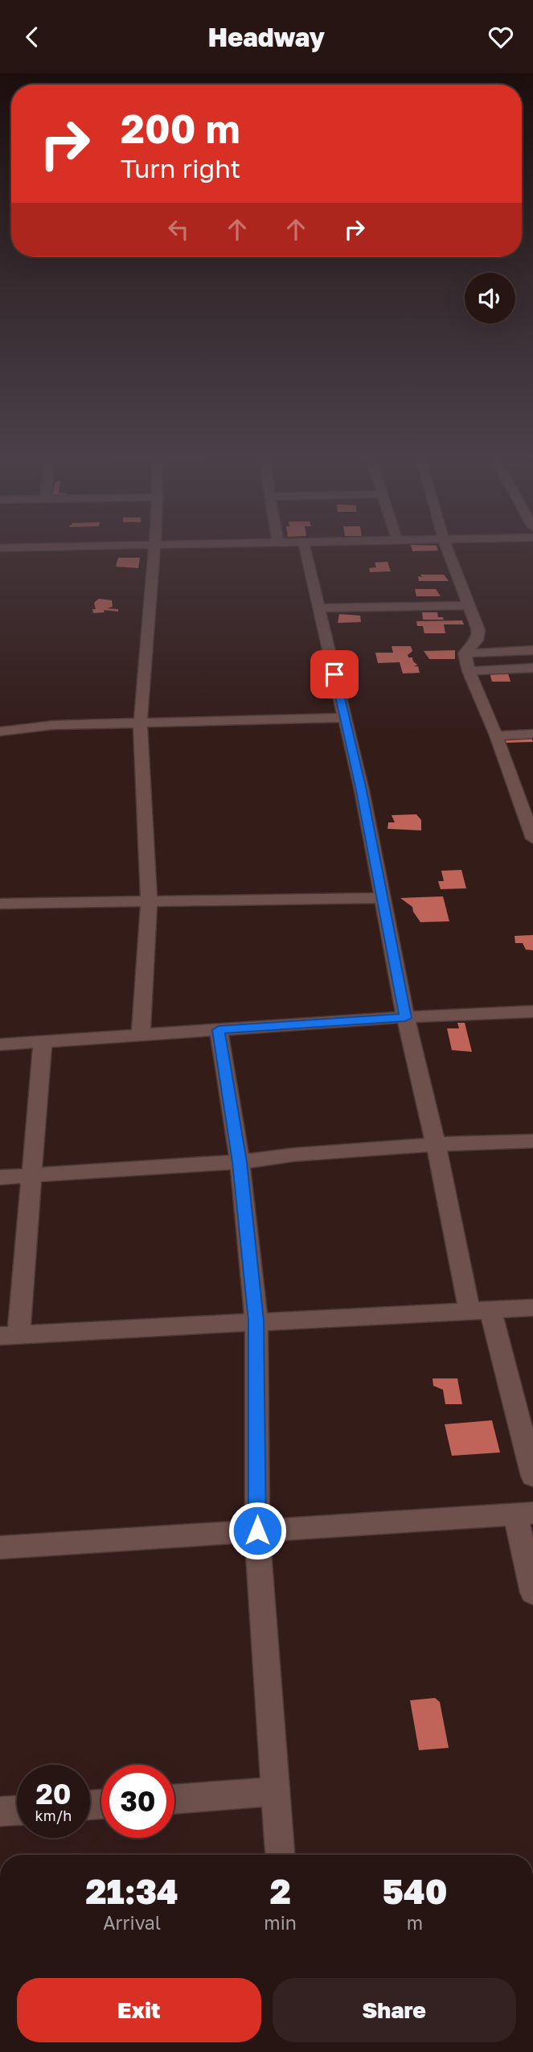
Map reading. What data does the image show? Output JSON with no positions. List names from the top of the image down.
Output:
{
  "page": {
    "header": "Headway",
    "turn": ["200 m", "Turn right"],
    "speed": "20 km/h",
    "limit": "30",
    "eta": [
      "21:34",
      "Arrival",
      "2",
      "min",
      "540",
      "m"
    ],
    "buttons": ["Exit", "Share"]
  }
}
